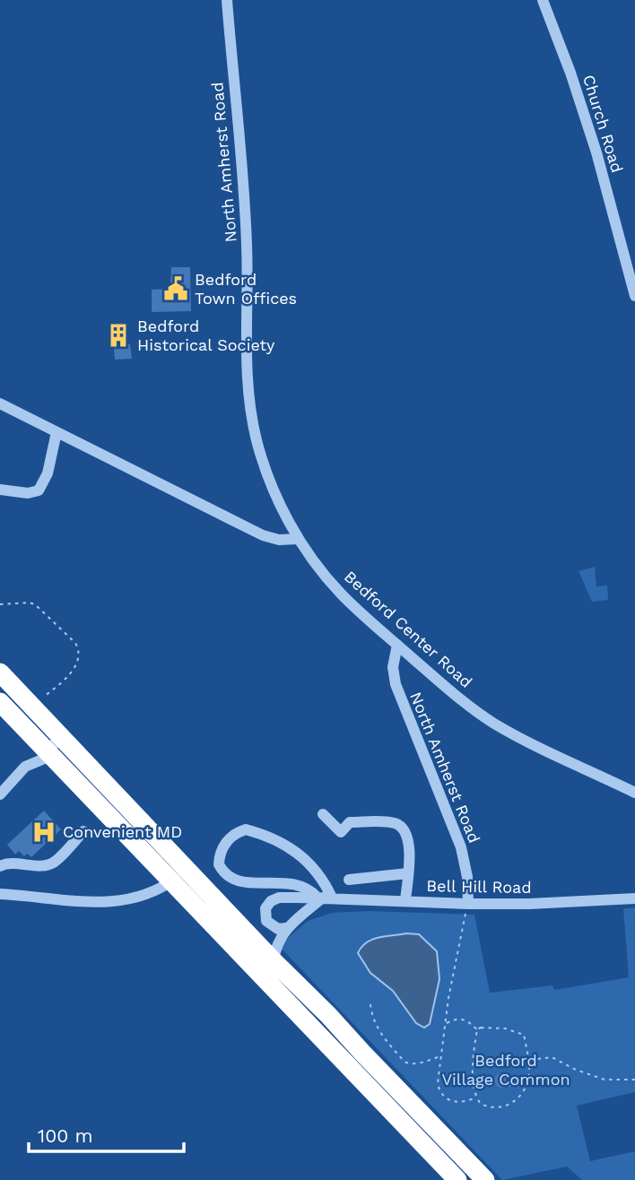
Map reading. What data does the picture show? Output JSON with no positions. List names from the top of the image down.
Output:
{
  "streets": {
    "street": [
      "Church Road",
      "North Amherst Road",
      "Bedford Center Road",
      "Bell Hill Road"
    ]
  },
  "crossings": [
    ["North Amherst Road", "Bedford Center Road"],
    ["North Amherst Road", "Bell Hill Road"]
  ],
  "parks": ["Bedford Village Common"],
  "places": {
    "public building": ["Bedford Town Offices"],
    "building": ["Bedford Historical Society"],
    "hospital": ["Convenient MD"]
  },
  "scale_bar": "100 m"
}
